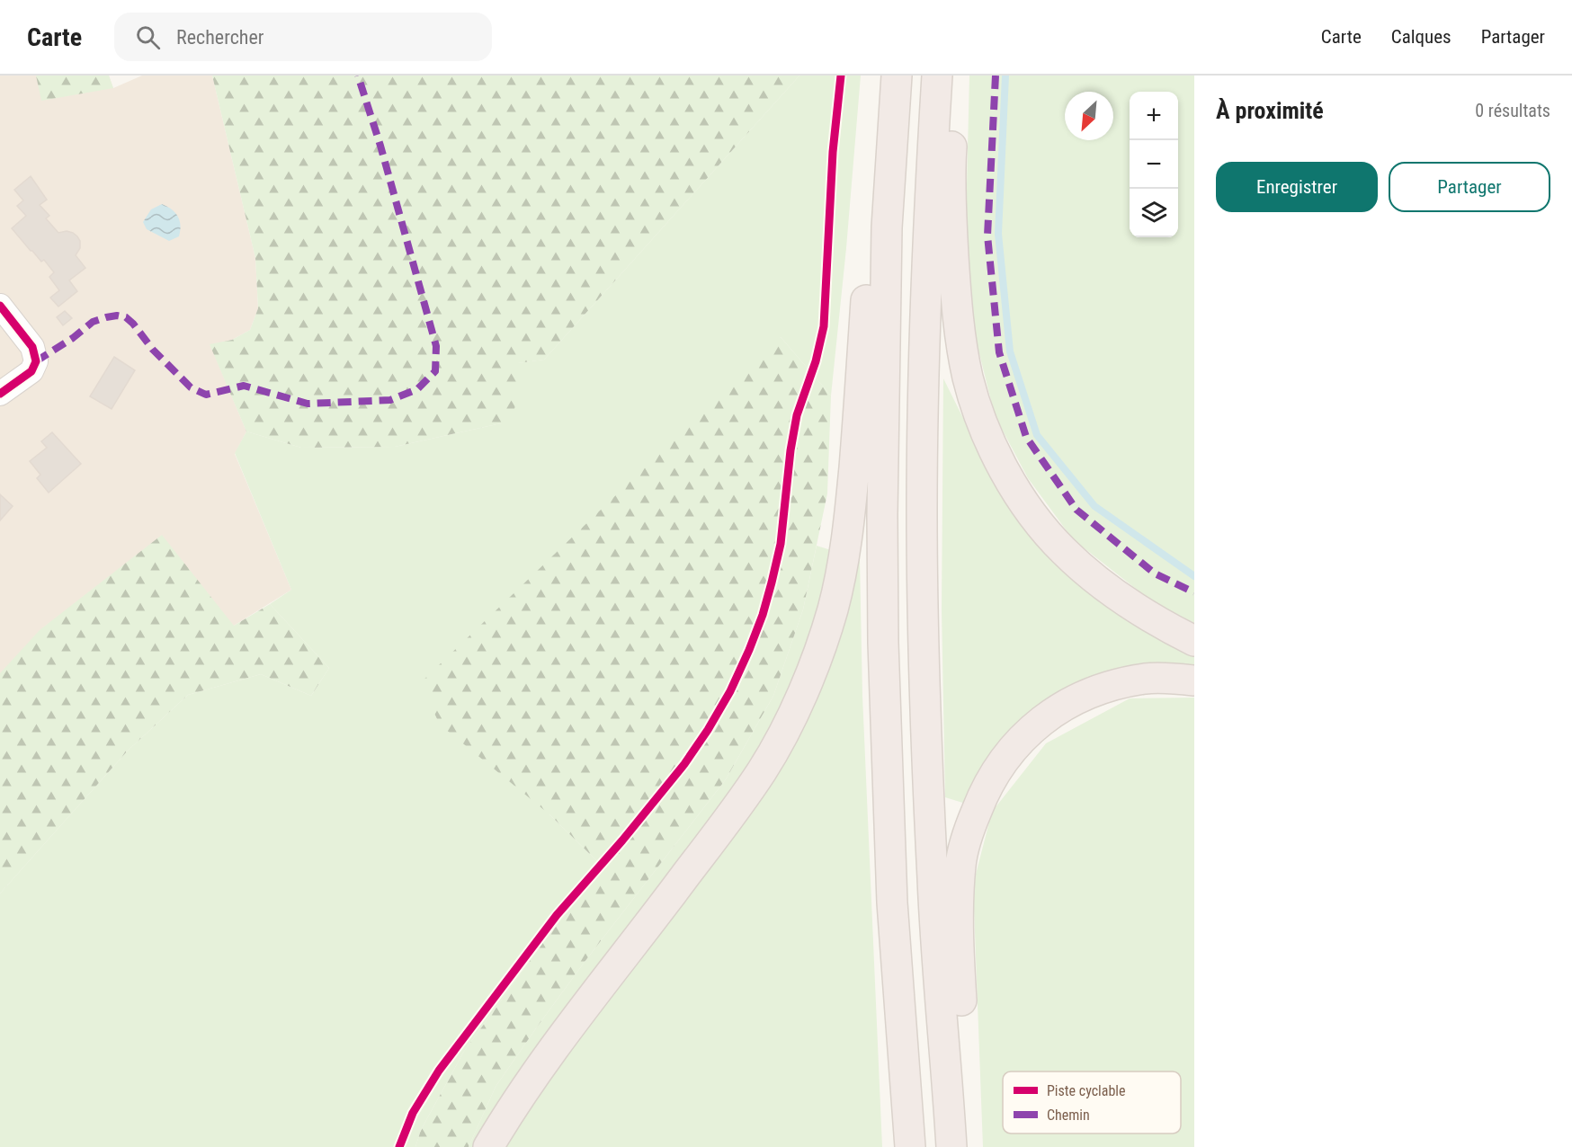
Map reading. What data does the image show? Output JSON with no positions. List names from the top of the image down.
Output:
{
  "legend": ["Piste cyclable", "Chemin"],
  "north": "bottom left",
  "page": {
    "header": "Carte",
    "search": "Rechercher",
    "nav": ["Carte", "Calques", "Partager"],
    "heading": ["À proximité", "0 résultats"],
    "map_buttons": ["+", "−"],
    "buttons": ["Enregistrer", "Partager"]
  }
}
